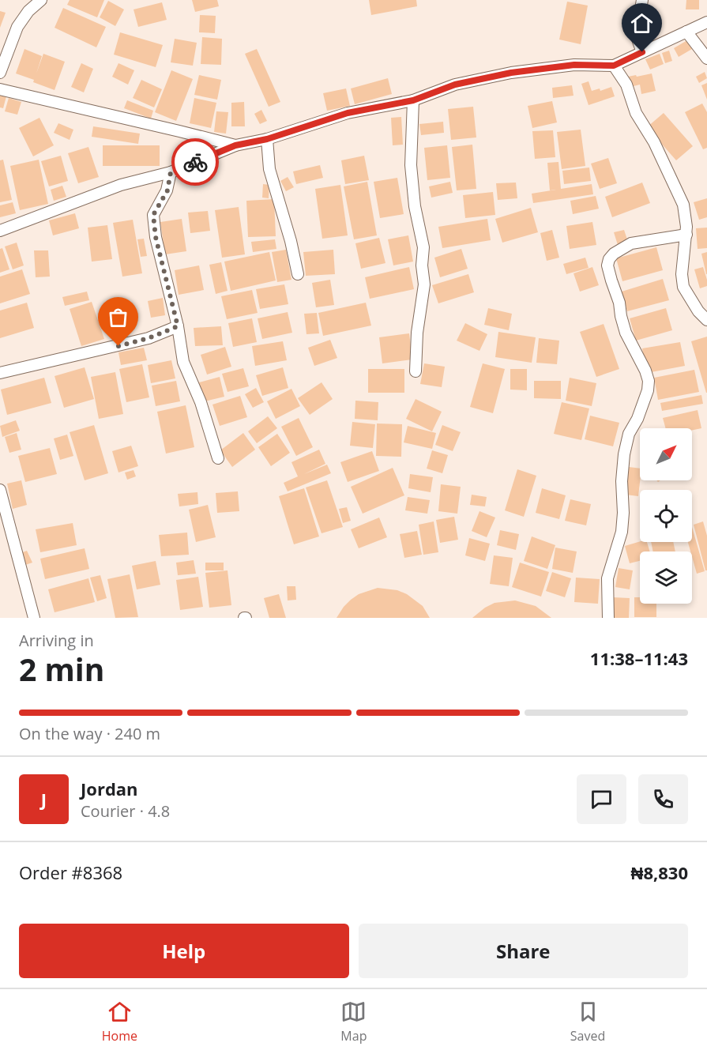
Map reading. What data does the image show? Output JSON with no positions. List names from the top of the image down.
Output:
{
  "north": "top right",
  "page": {
    "heading": ["2 min", "Arriving in", "11:38–11:43"],
    "panel": [
      "Jordan",
      "Courier · 4.8",
      "Order #8368",
      "₦8,830"
    ],
    "bar": "On the way · 240 m",
    "round": "J",
    "buttons": ["Help", "Share"],
    "tabs": ["Home", "Map", "Saved"]
  }
}
